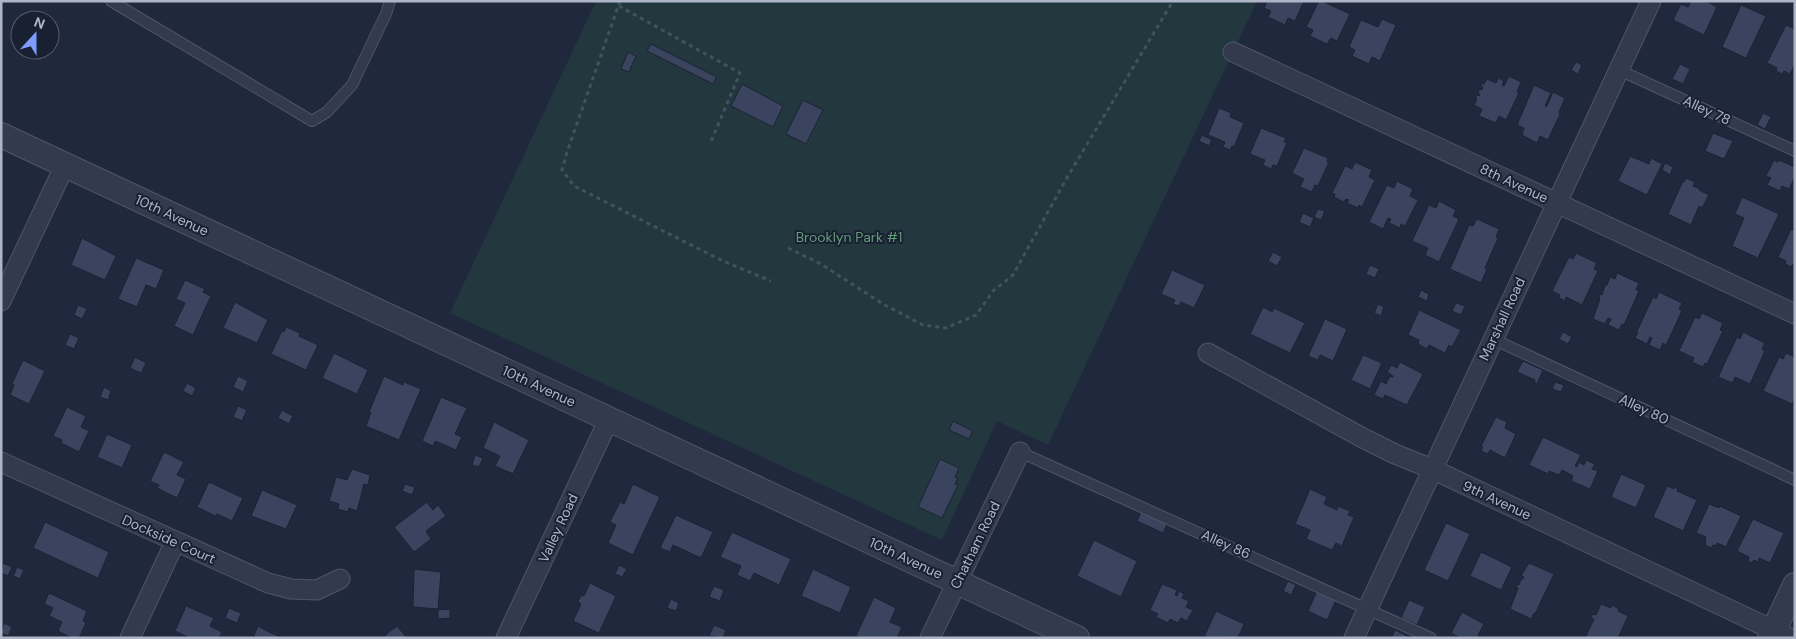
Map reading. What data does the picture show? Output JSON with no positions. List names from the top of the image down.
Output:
{
  "streets": {
    "street": [
      "8th Avenue",
      "10th Avenue",
      "Marshall Road",
      "9th Avenue",
      "Valley Road",
      "Dockside Court",
      "Chatham Road"
    ],
    "lane": ["Alley 78", "Alley 80", "Alley 86"]
  },
  "crossings": [
    ["Alley 78", "Marshall Road"],
    ["8th Avenue", "Marshall Road"],
    ["10th Avenue", "Valley Road"],
    ["10th Avenue", "Chatham Road"],
    ["Marshall Road", "Alley 80"],
    ["Marshall Road", "9th Avenue"],
    ["Marshall Road", "Alley 86"],
    ["Alley 86", "Chatham Road"]
  ],
  "parks": ["Brooklyn Park #1"],
  "north": "top"
}
